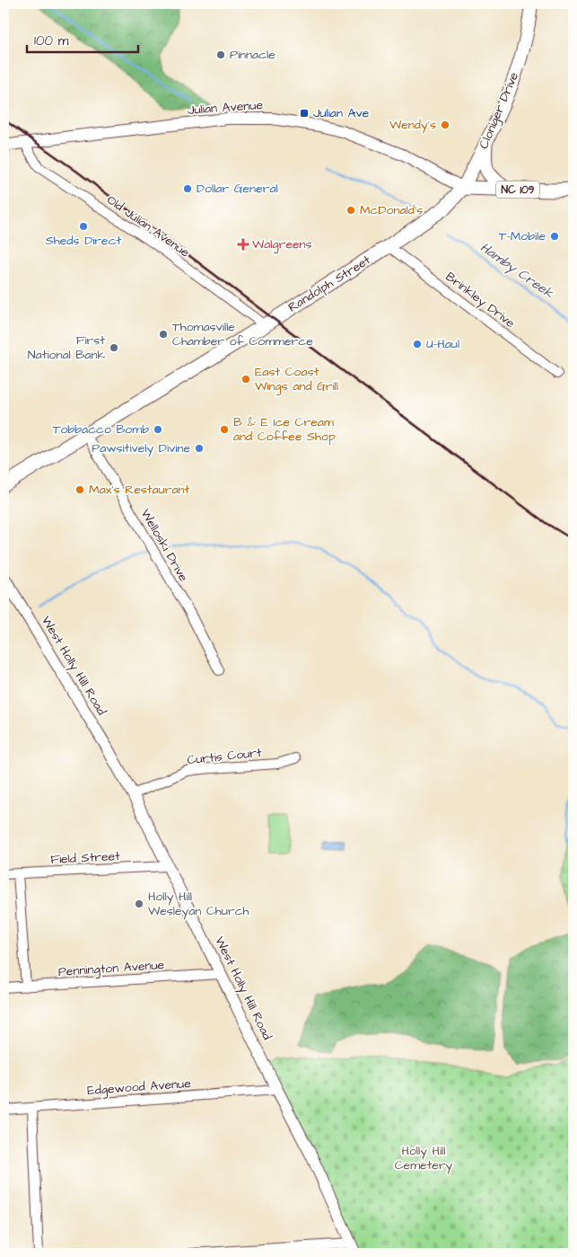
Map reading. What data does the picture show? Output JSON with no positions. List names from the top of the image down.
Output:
{
  "streets": {
    "main road": ["Cloniger Drive", "NC 109", "Randolph Street"],
    "street": [
      "Julian Avenue",
      "Old Julian Avenue",
      "Brinkley Drive",
      "Welloski Drive",
      "West Holly Hill Road",
      "Curtis Court",
      "Field Street",
      "Pennington Avenue",
      "Edgewood Avenue"
    ]
  },
  "crossings": [
    ["Julian Avenue", "Cloniger Drive"],
    ["Julian Avenue", "NC 109"],
    ["Julian Avenue", "Old Julian Avenue"],
    ["Julian Avenue", "Randolph Street"],
    ["Cloniger Drive", "NC 109"],
    ["Cloniger Drive", "Randolph Street"],
    ["NC 109", "Randolph Street"],
    ["Old Julian Avenue", "Randolph Street"],
    ["Randolph Street", "Brinkley Drive"],
    ["Randolph Street", "Welloski Drive"],
    ["West Holly Hill Road", "Curtis Court"],
    ["West Holly Hill Road", "Field Street"],
    ["West Holly Hill Road", "Pennington Avenue"],
    ["West Holly Hill Road", "Edgewood Avenue"]
  ],
  "water": ["Hamby Creek"],
  "parks": ["Holly Hill Cemetery"],
  "places": {
    "other": [
      "Pinnacle",
      "Wendy's",
      "Dollar General",
      "McDonald's",
      "Sheds Direct",
      "T-Mobile",
      "Thomasville Chamber of Commerce",
      "U-Haul",
      "First National Bank",
      "East Coast Wings and Grill",
      "Tobbacco Bomb",
      "B & E Ice Cream and Coffee Shop",
      "Pawsitively Divine",
      "Max's Restaurant",
      "Holly Hill Wesleyan Church"
    ],
    "transit": ["Julian Ave"],
    "health": ["Walgreens"]
  },
  "scale_bar": "100 m"
}
